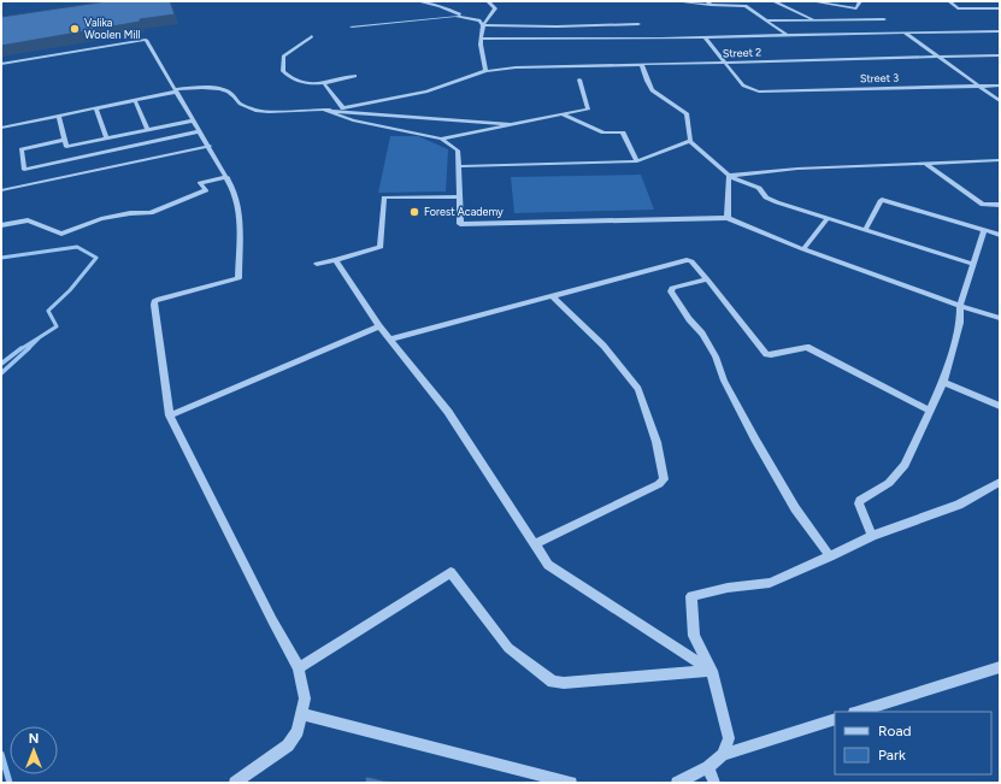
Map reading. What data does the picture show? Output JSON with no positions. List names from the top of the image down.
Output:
{
  "streets": {
    "street": ["Street 2", "Street 3"]
  },
  "crossings": [
    ["Street 2", "Street 3"]
  ],
  "places": ["Valika Woolen Mill", "Forest Academy"],
  "legend": ["Road", "Park"],
  "north": "top"
}
